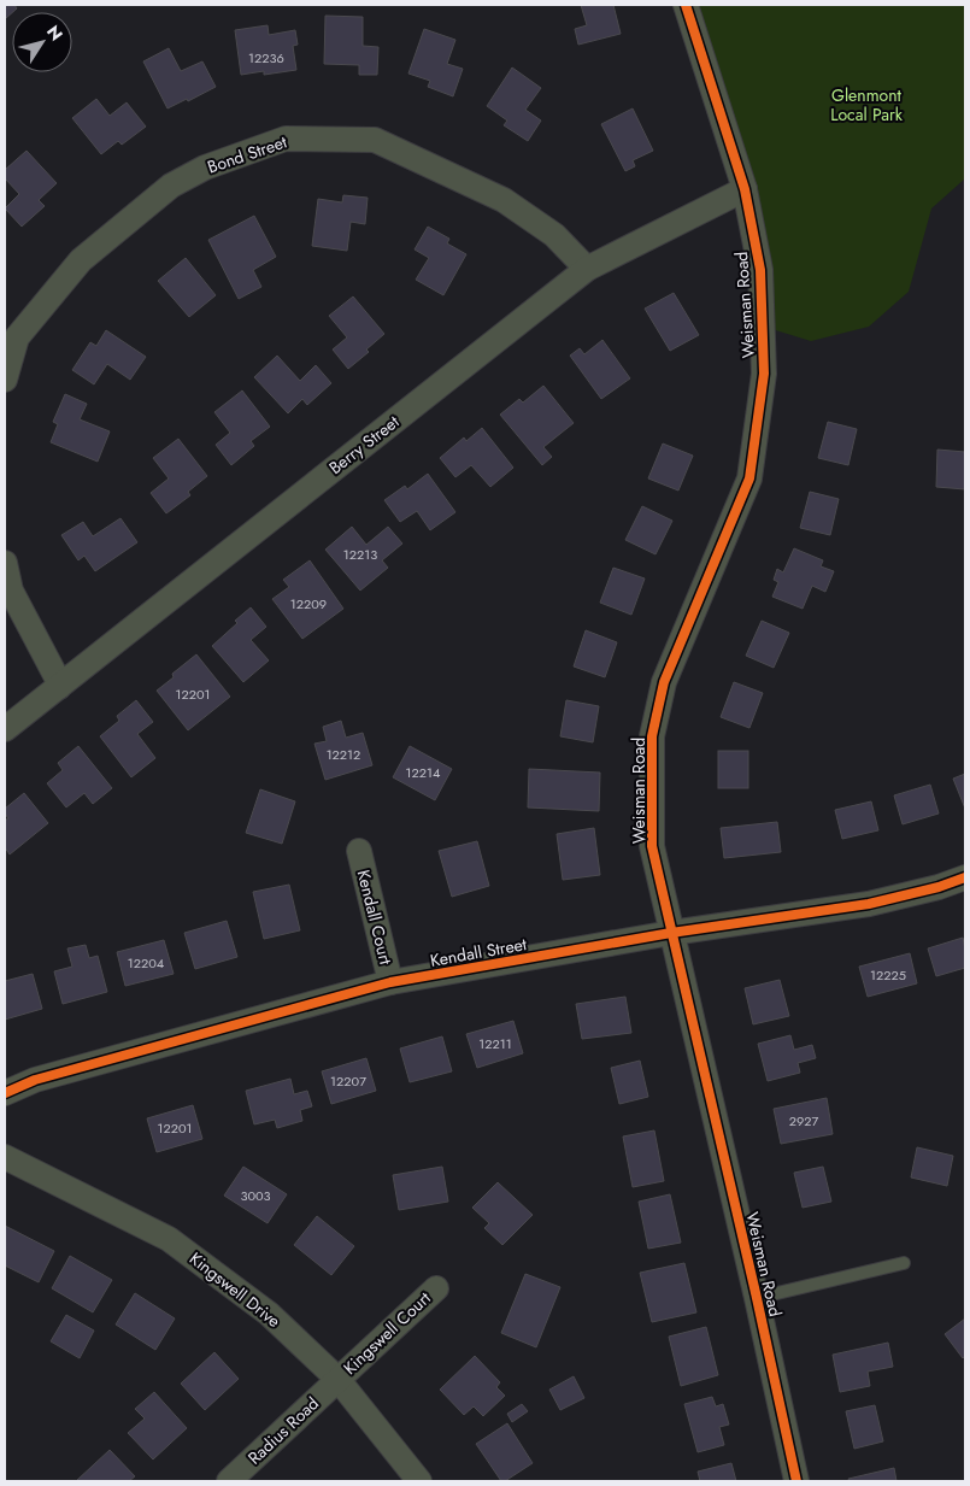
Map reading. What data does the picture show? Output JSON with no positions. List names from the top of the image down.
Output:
{
  "streets": {
    "street": [
      "Bond Street",
      "Weisman Road",
      "Berry Street",
      "Kendall Court",
      "Kendall Street",
      "Kingswell Drive",
      "Kingswell Court",
      "Radius Road"
    ]
  },
  "crossings": [
    ["Bond Street", "Berry Street"],
    ["Weisman Road", "Berry Street"],
    ["Weisman Road", "Kendall Street"],
    ["Kendall Court", "Kendall Street"],
    ["Kingswell Drive", "Kingswell Court"],
    ["Kingswell Drive", "Radius Road"],
    ["Kingswell Court", "Radius Road"]
  ],
  "parks": ["Glenmont Local Park"],
  "house_numbers": [
    "12236",
    "12213",
    "12209",
    "12201",
    "12212",
    "12214",
    "12204",
    "12225",
    "12211",
    "12207",
    "2927",
    "12201",
    "3003"
  ],
  "north": "top right"
}
